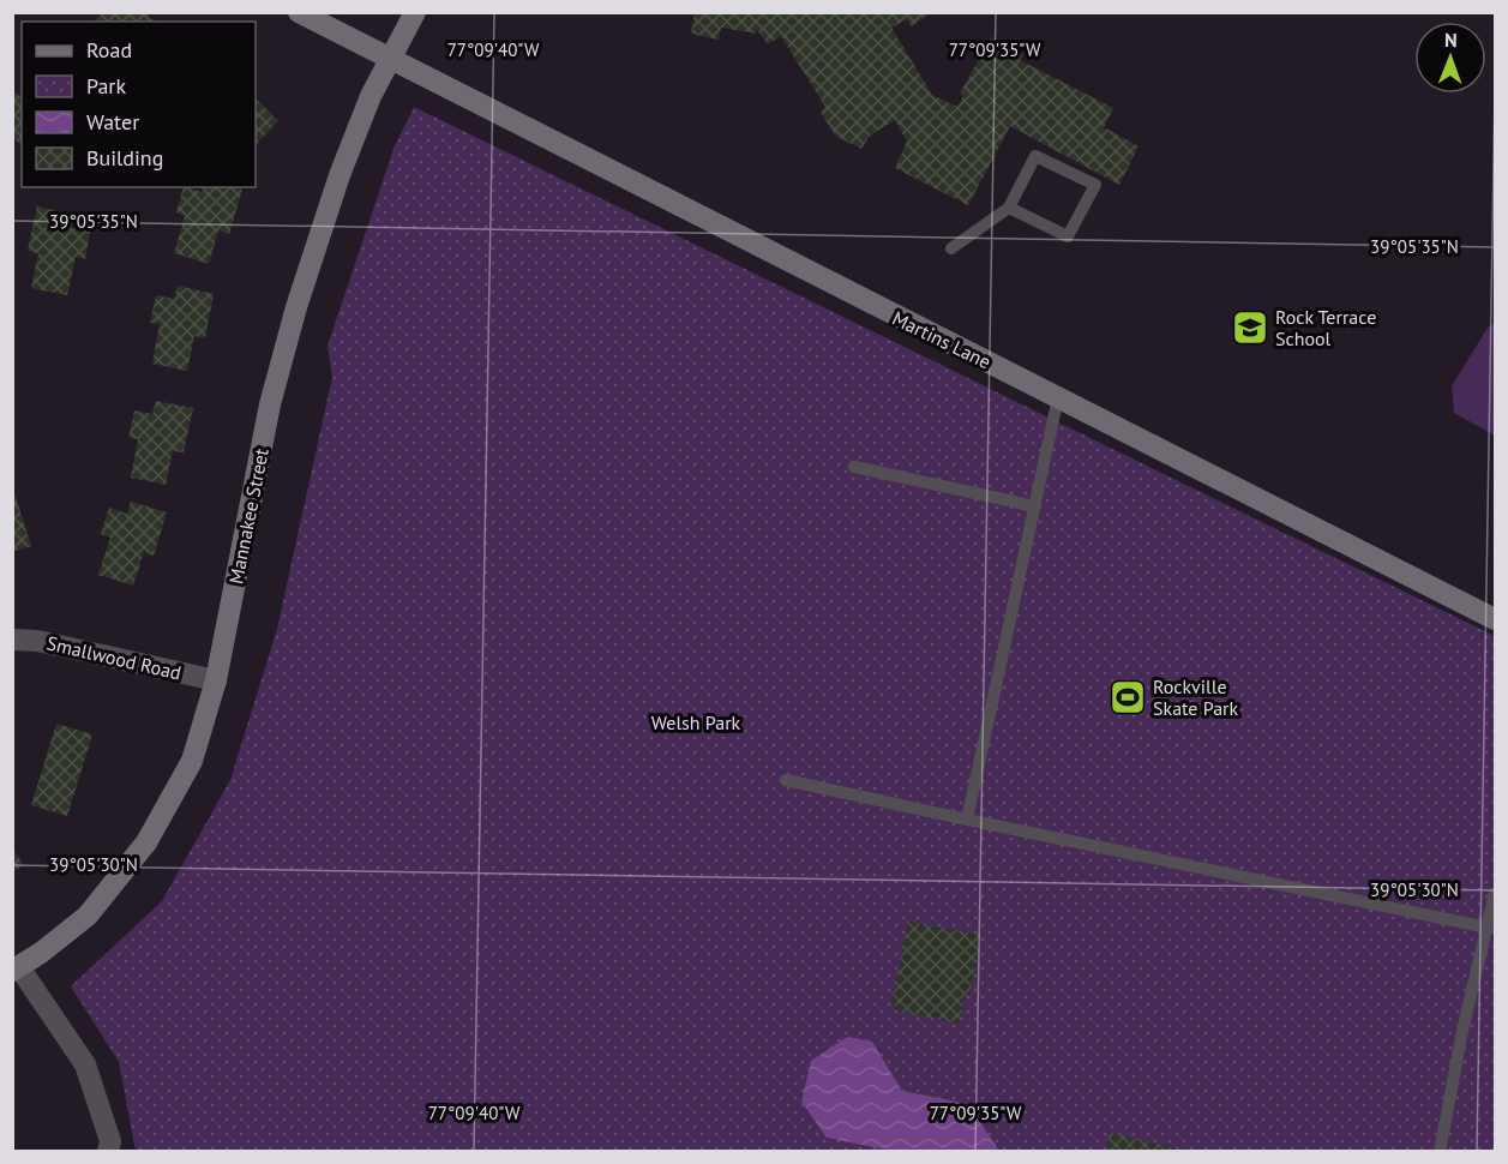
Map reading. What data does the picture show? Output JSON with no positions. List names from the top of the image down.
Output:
{
  "streets": {
    "street": ["Martins Lane", "Mannakee Street", "Smallwood Road"]
  },
  "crossings": [
    ["Martins Lane", "Mannakee Street"],
    ["Mannakee Street", "Smallwood Road"]
  ],
  "parks": ["Welsh Park"],
  "places": {
    "school or university": ["Rock Terrace School"],
    "sports": ["Rockville Skate Park"]
  },
  "legend": [
    "Road",
    "Park",
    "Water",
    "Building"
  ],
  "north": "top",
  "coordinates": [
    "77°09'40\"W",
    "77°09'35\"W",
    "39°05'35\"N",
    "39°05'30\"N"
  ]
}
